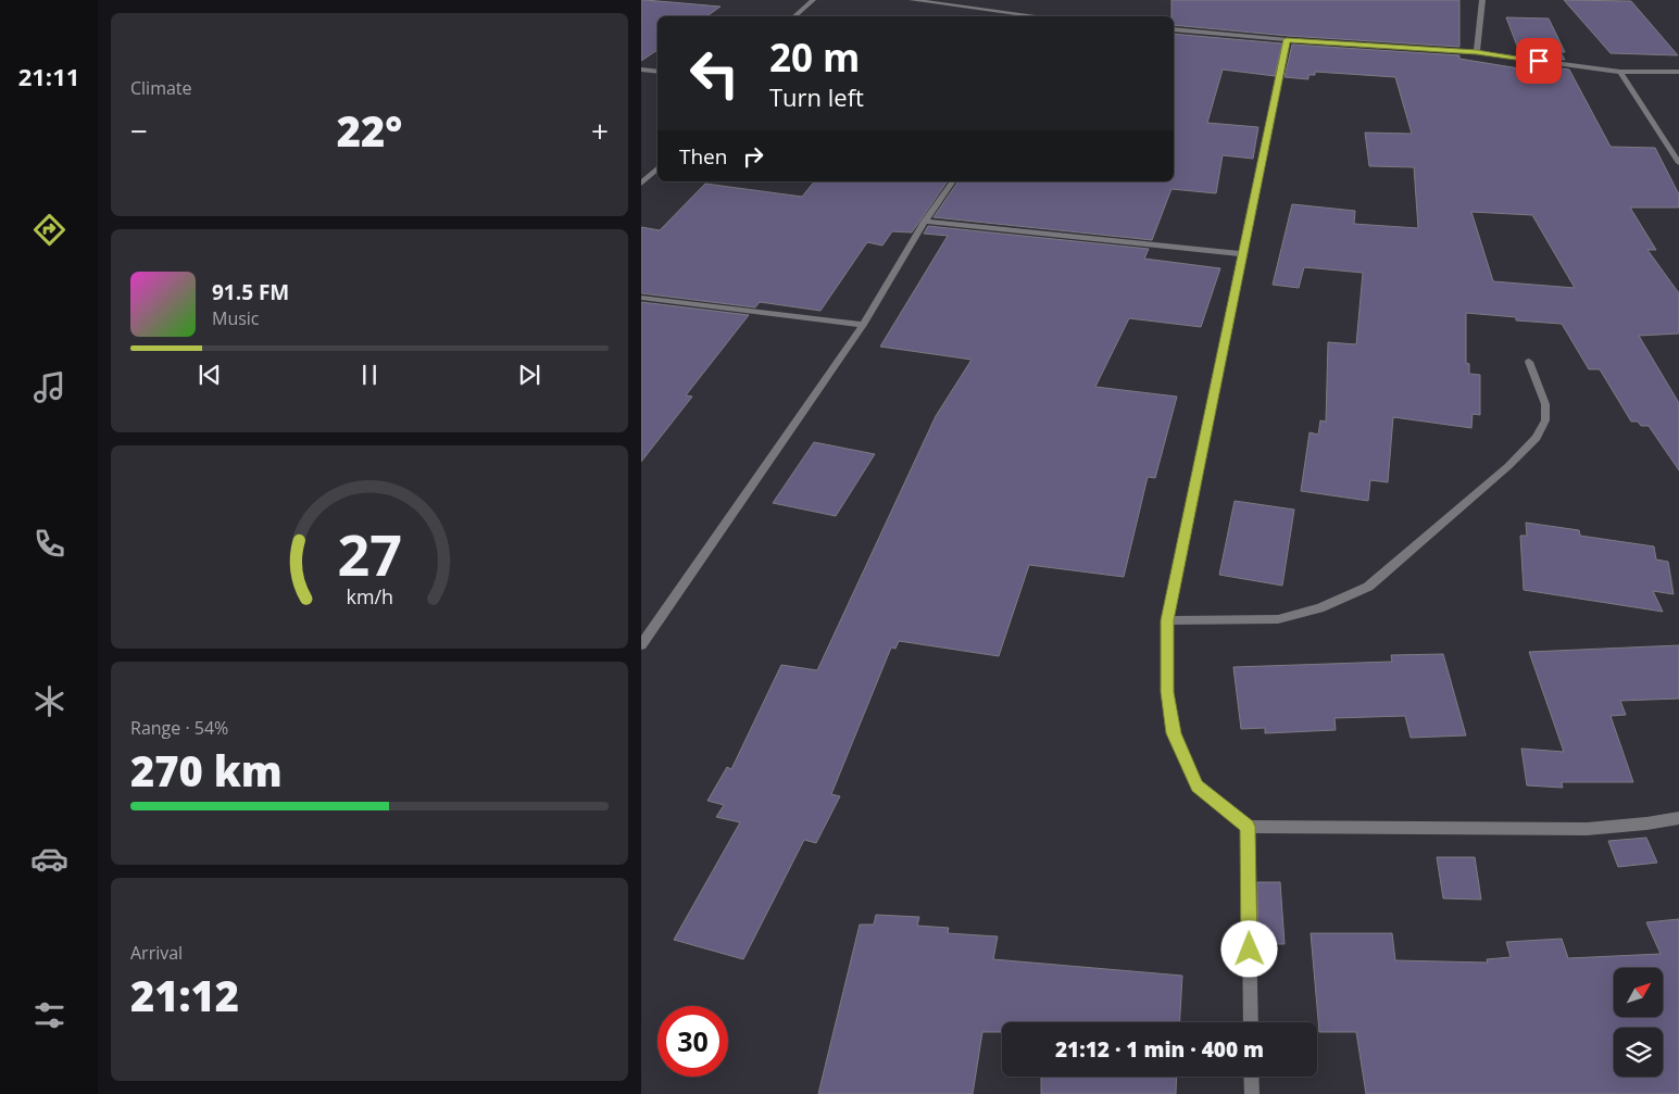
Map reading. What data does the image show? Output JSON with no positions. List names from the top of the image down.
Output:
{
  "north": "top right",
  "page": {
    "tabs": "21:11",
    "tile": [
      "Climate",
      ["Range · 54%", "270 km"],
      ["Arrival", "21:12"]
    ],
    "turn": ["20 m", "Turn left"],
    "heat": ["−", "22°", "+"],
    "then": "Then",
    "song": ["91.5 FM", "Music"],
    "limit": "30",
    "trip": "21:12 · 1 min · 400 m",
    "gauge": ["27", "km/h"]
  }
}
